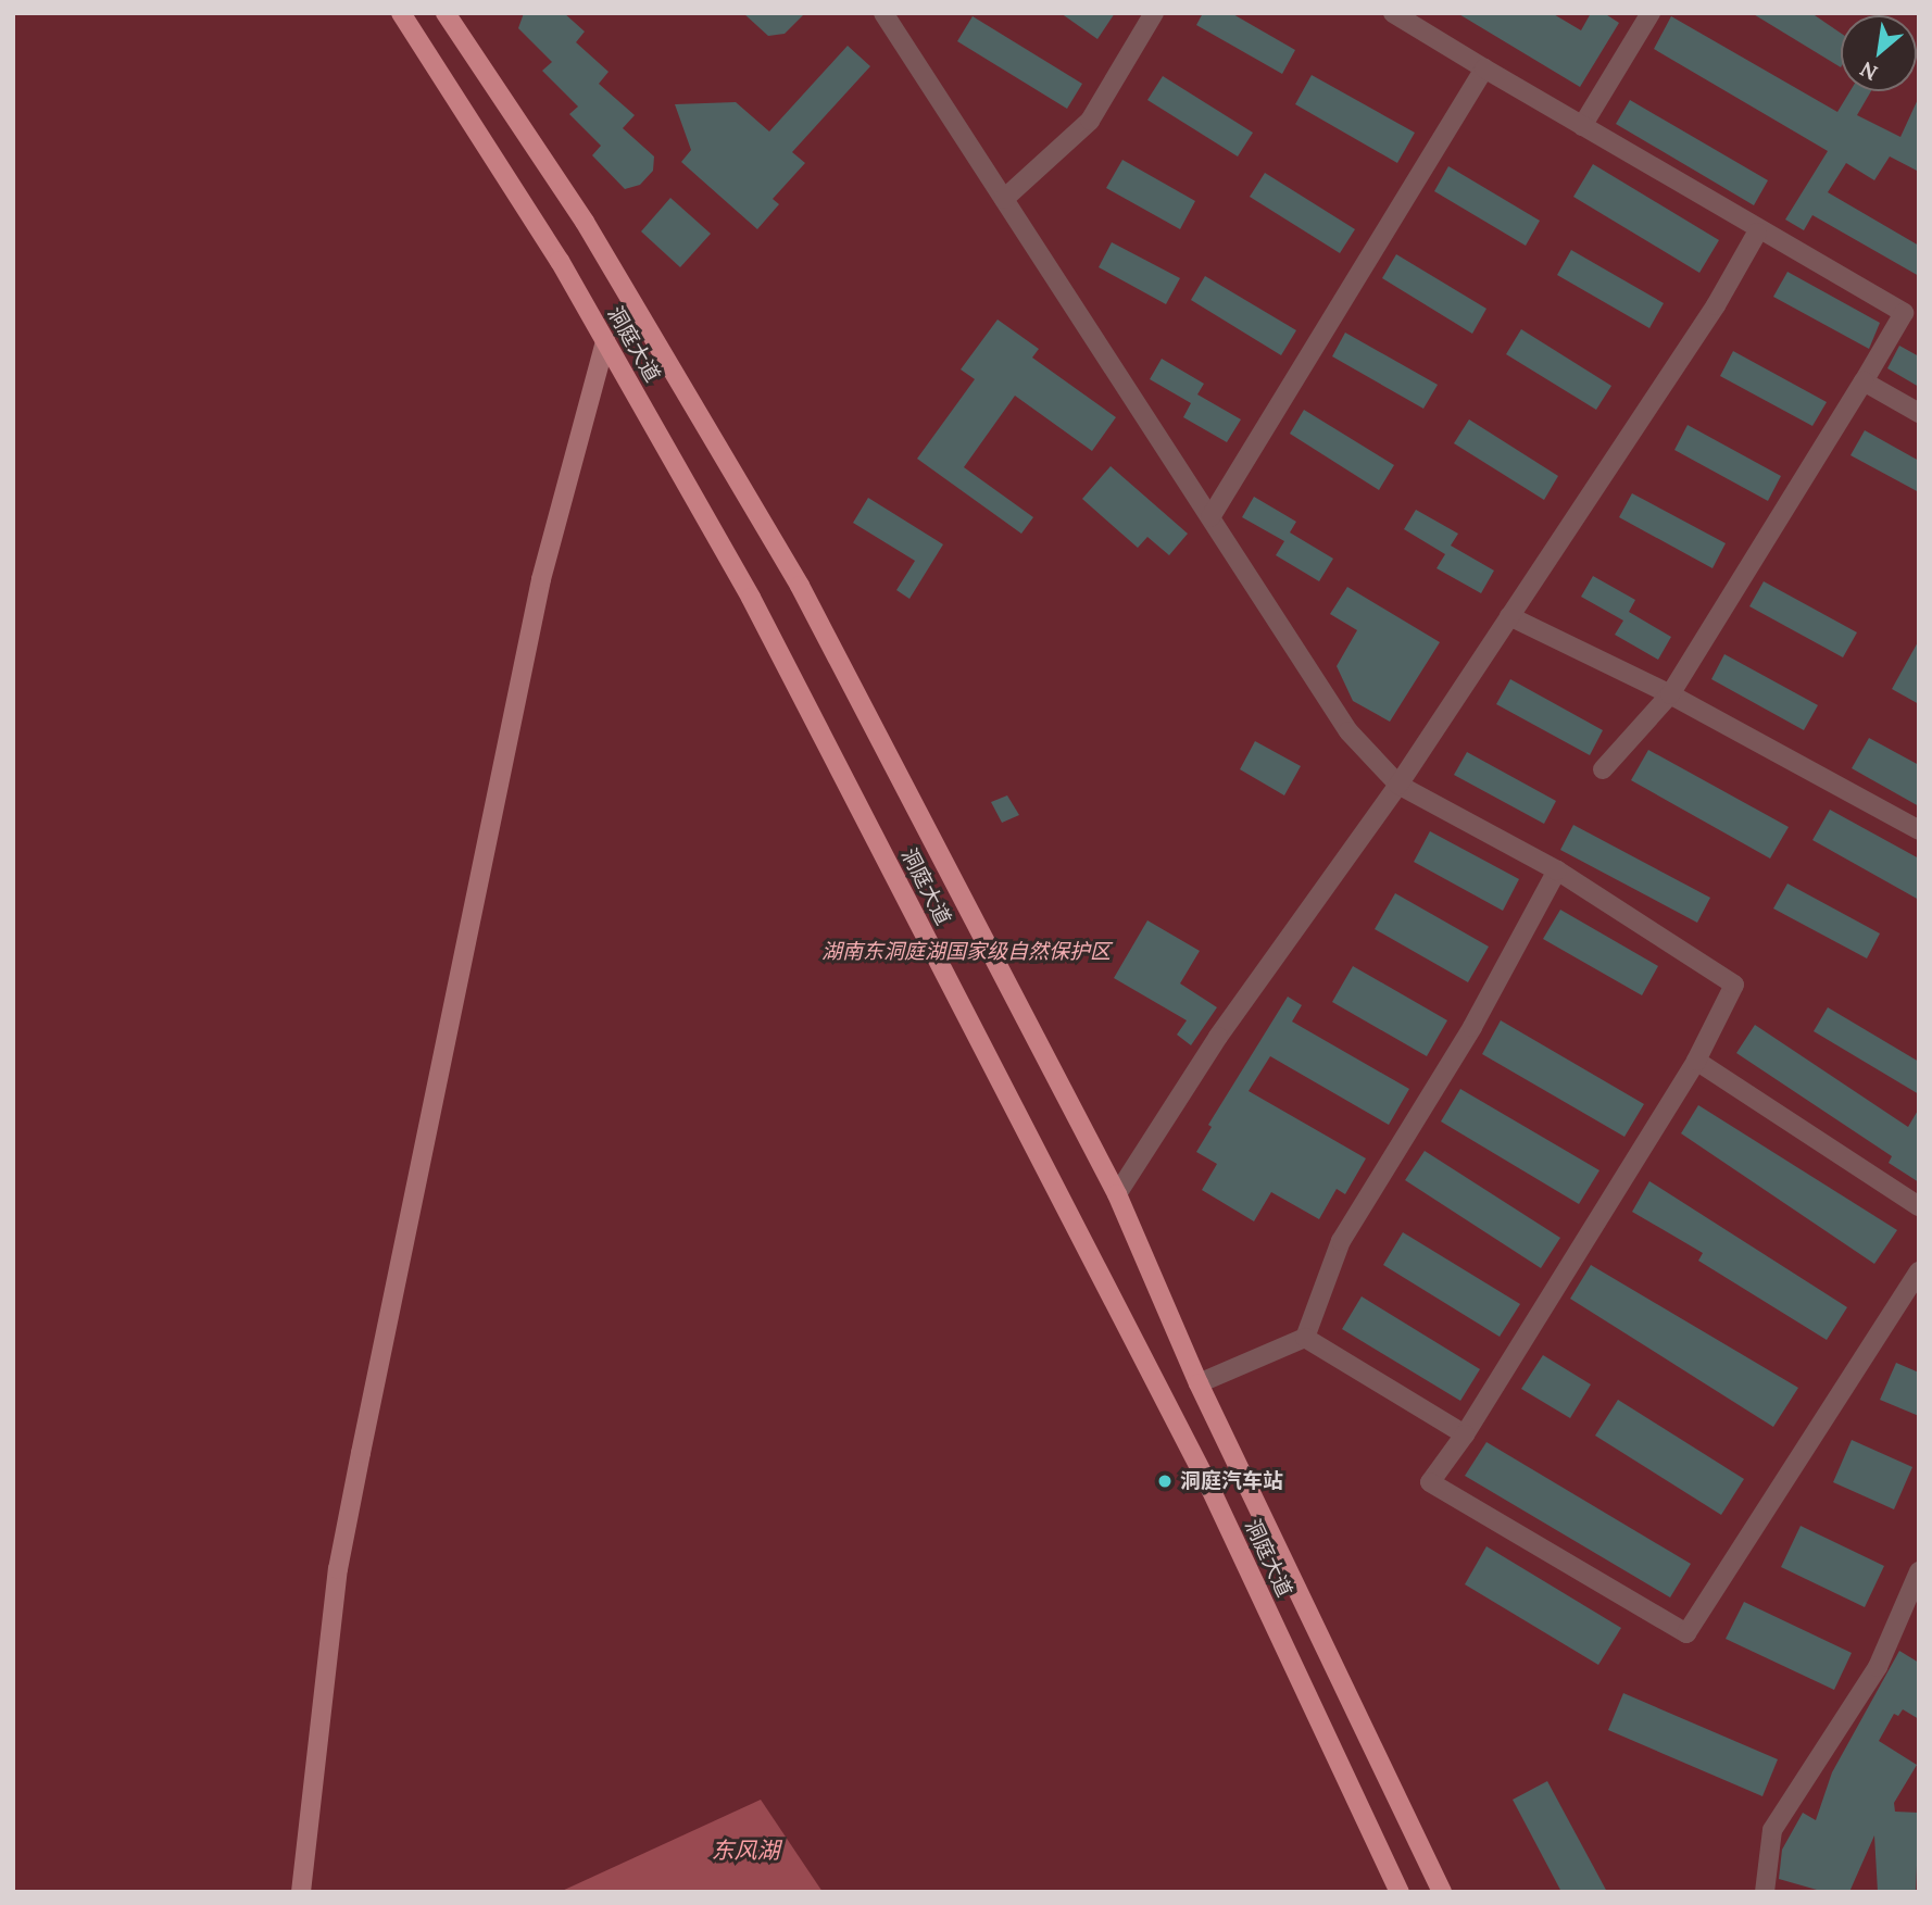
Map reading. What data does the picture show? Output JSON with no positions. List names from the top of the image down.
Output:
{
  "streets": {
    "main road": ["洞庭大道"]
  },
  "water": ["东风湖"],
  "parks": ["湖南东洞庭湖国家级自然保护区"],
  "places": ["洞庭汽车站"],
  "north": "bottom left"
}
